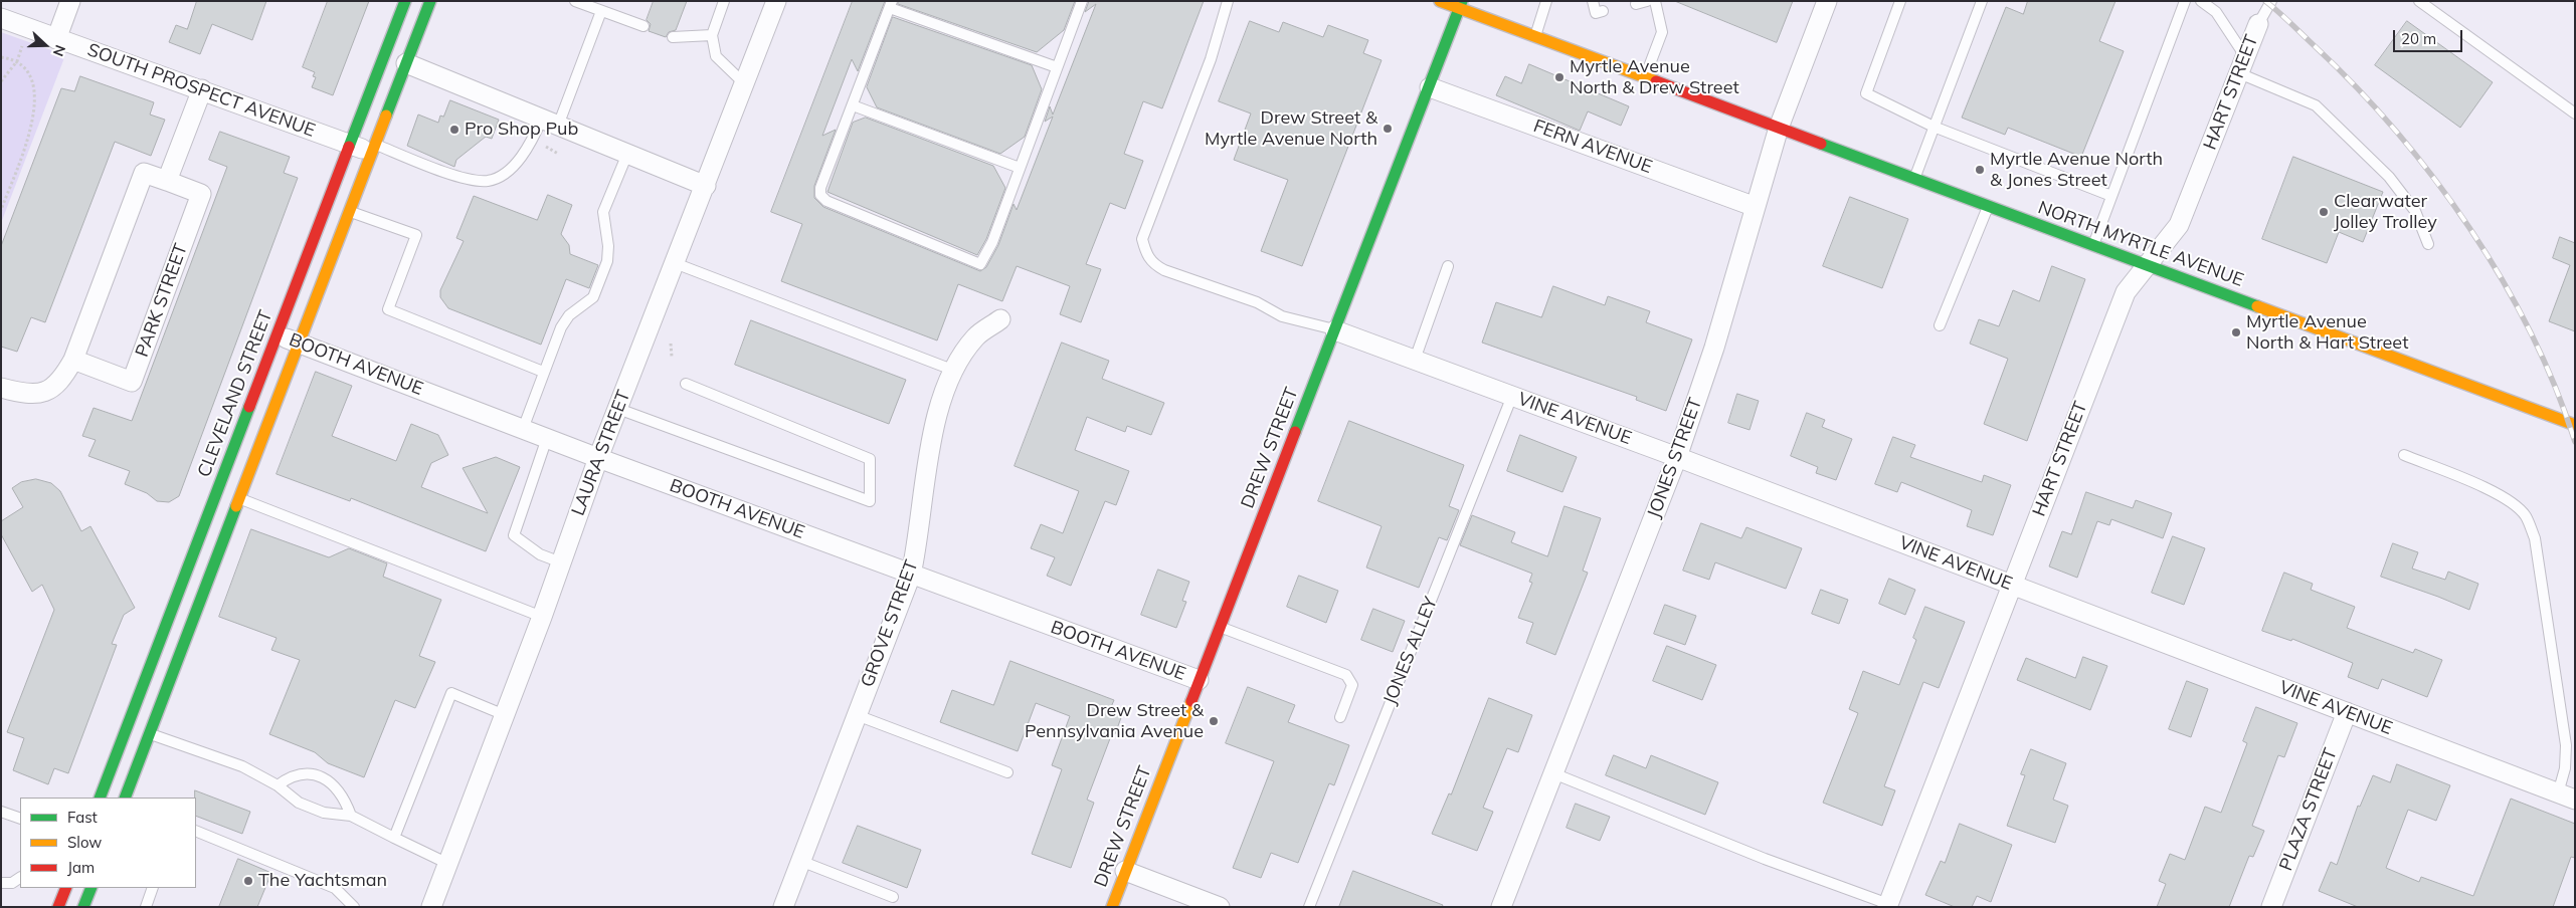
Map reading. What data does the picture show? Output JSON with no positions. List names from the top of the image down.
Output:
{
  "streets": {
    "main road": ["NORTH MYRTLE AVENUE", "CLEVELAND STREET", "DREW STREET"],
    "street": [
      "SOUTH PROSPECT AVENUE",
      "HART STREET",
      "FERN AVENUE",
      "PARK STREET",
      "BOOTH AVENUE",
      "VINE AVENUE",
      "LAURA STREET",
      "JONES STREET",
      "GROVE STREET",
      "PLAZA STREET"
    ],
    "lane": ["JONES ALLEY"]
  },
  "crossings": [
    ["SOUTH PROSPECT AVENUE", "CLEVELAND STREET"],
    ["HART STREET", "NORTH MYRTLE AVENUE"],
    ["HART STREET", "VINE AVENUE"],
    ["FERN AVENUE", "DREW STREET"],
    ["FERN AVENUE", "JONES STREET"],
    ["NORTH MYRTLE AVENUE", "DREW STREET"],
    ["NORTH MYRTLE AVENUE", "JONES STREET"],
    ["BOOTH AVENUE", "CLEVELAND STREET"],
    ["BOOTH AVENUE", "DREW STREET"],
    ["BOOTH AVENUE", "LAURA STREET"],
    ["BOOTH AVENUE", "GROVE STREET"],
    ["VINE AVENUE", "DREW STREET"],
    ["VINE AVENUE", "JONES STREET"],
    ["VINE AVENUE", "JONES ALLEY"],
    ["VINE AVENUE", "PLAZA STREET"]
  ],
  "places": [
    "Myrtle Avenue North & Drew Street",
    "Drew Street & Myrtle Avenue North",
    "Pro Shop Pub",
    "Myrtle Avenue North & Jones Street",
    "Clearwater Jolley Trolley",
    "Myrtle Avenue North & Hart Street",
    "Drew Street & Pennsylvania Avenue",
    "The Yachtsman"
  ],
  "legend": ["Fast", "Slow", "Jam"],
  "scale_bar": "20 m",
  "north": "right"
}
